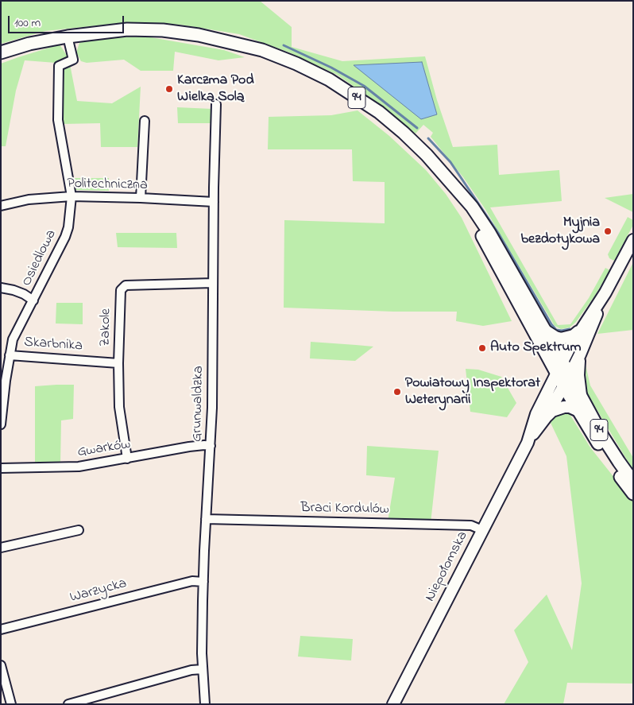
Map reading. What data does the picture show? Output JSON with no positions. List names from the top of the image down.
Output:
{
  "streets": {
    "main road": ["94", "Niepołomska"],
    "street": [
      "Politechniczna",
      "Osiedlowa",
      "Zakole",
      "Skarbnika",
      "Grunwaldzka",
      "Gwarków",
      "Braci Kordulów",
      "Warzycka"
    ]
  },
  "crossings": [
    ["94", "Osiedlowa"],
    ["94", "Niepołomska"],
    ["Politechniczna", "Osiedlowa"],
    ["Politechniczna", "Grunwaldzka"],
    ["Osiedlowa", "Skarbnika"],
    ["Zakole", "Skarbnika"],
    ["Zakole", "Grunwaldzka"],
    ["Zakole", "Gwarków"],
    ["Grunwaldzka", "Gwarków"],
    ["Grunwaldzka", "Braci Kordulów"],
    ["Grunwaldzka", "Warzycka"],
    ["Braci Kordulów", "Niepołomska"]
  ],
  "places": [
    "Karczma Pod Wielką Solą",
    "Myjnia bezdotykowa",
    "Auto Spektrum",
    "Powiatowy Inspektorat Weterynarii"
  ],
  "scale_bar": "100 m"
}
